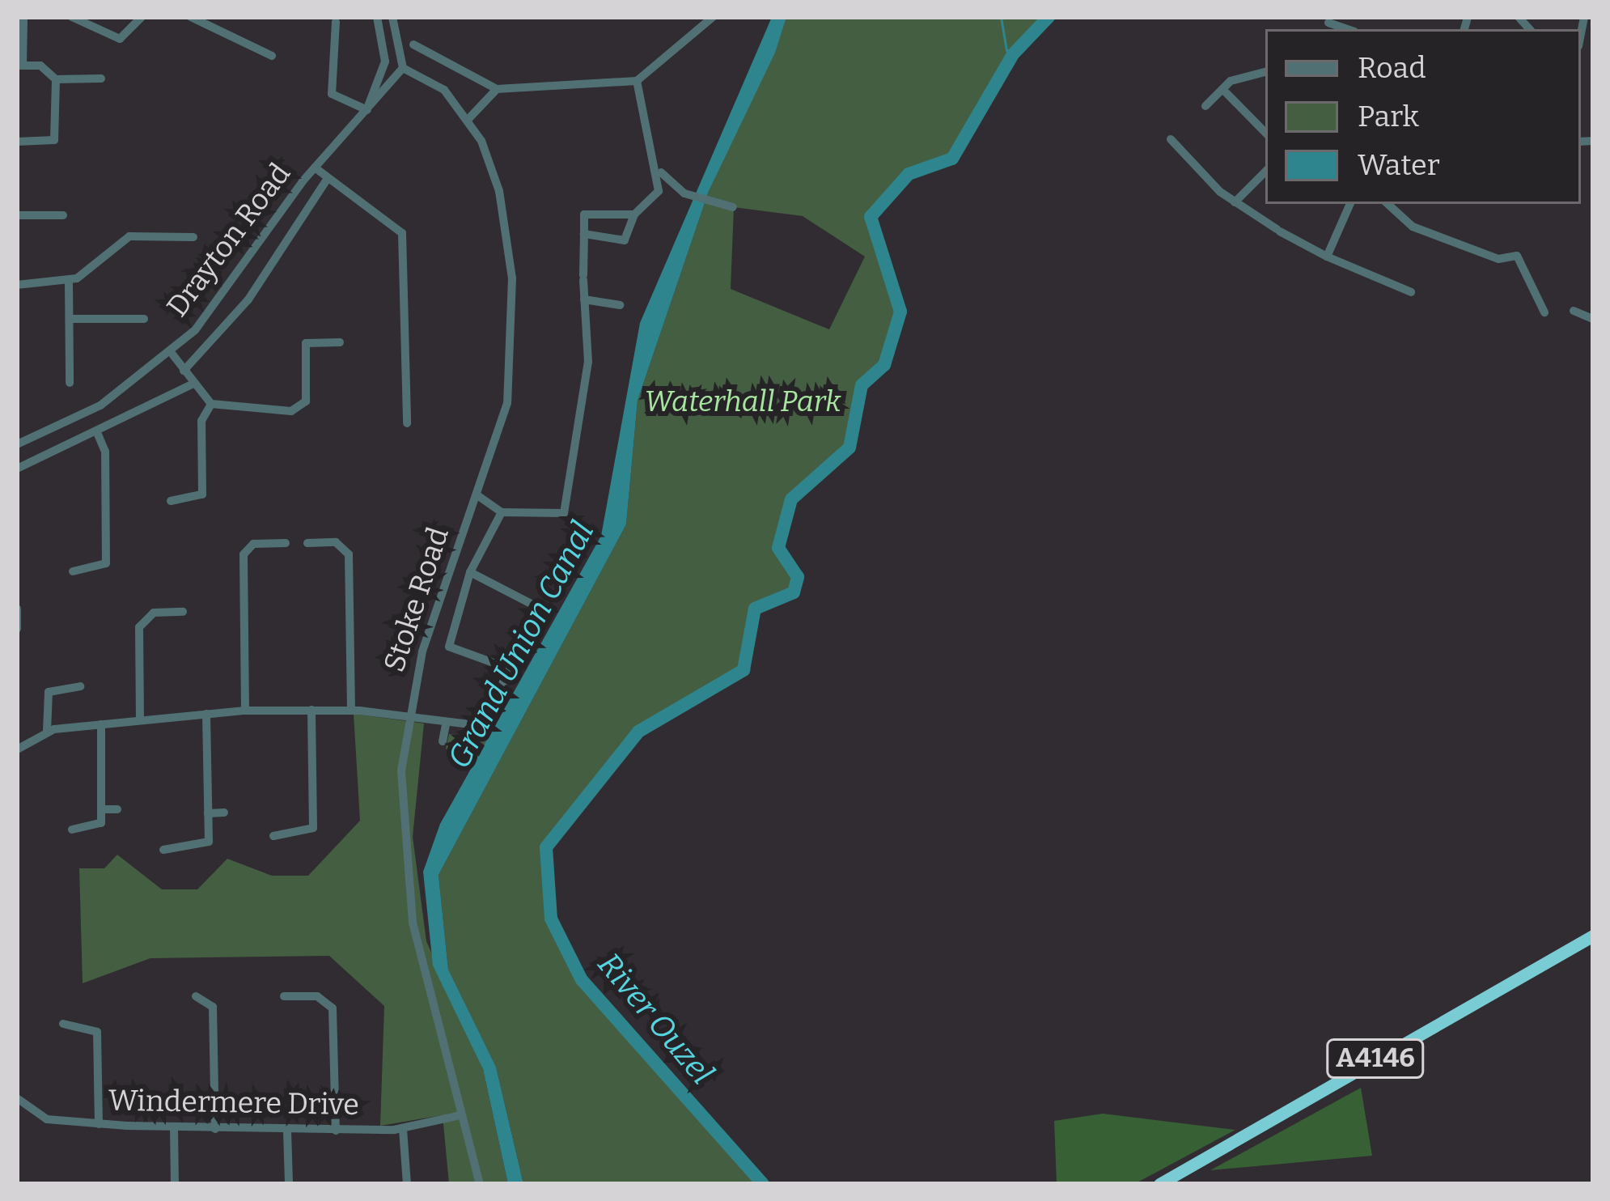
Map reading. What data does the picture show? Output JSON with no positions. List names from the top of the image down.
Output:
{
  "streets": {
    "highway": ["A4146"],
    "street": ["Drayton Road", "Stoke Road", "Windermere Drive"]
  },
  "crossings": [
    ["Drayton Road", "Stoke Road"],
    ["Stoke Road", "Windermere Drive"]
  ],
  "water": ["Grand Union Canal", "River Ouzel"],
  "parks": ["Waterhall Park"],
  "legend": ["Road", "Park", "Water"]
}
